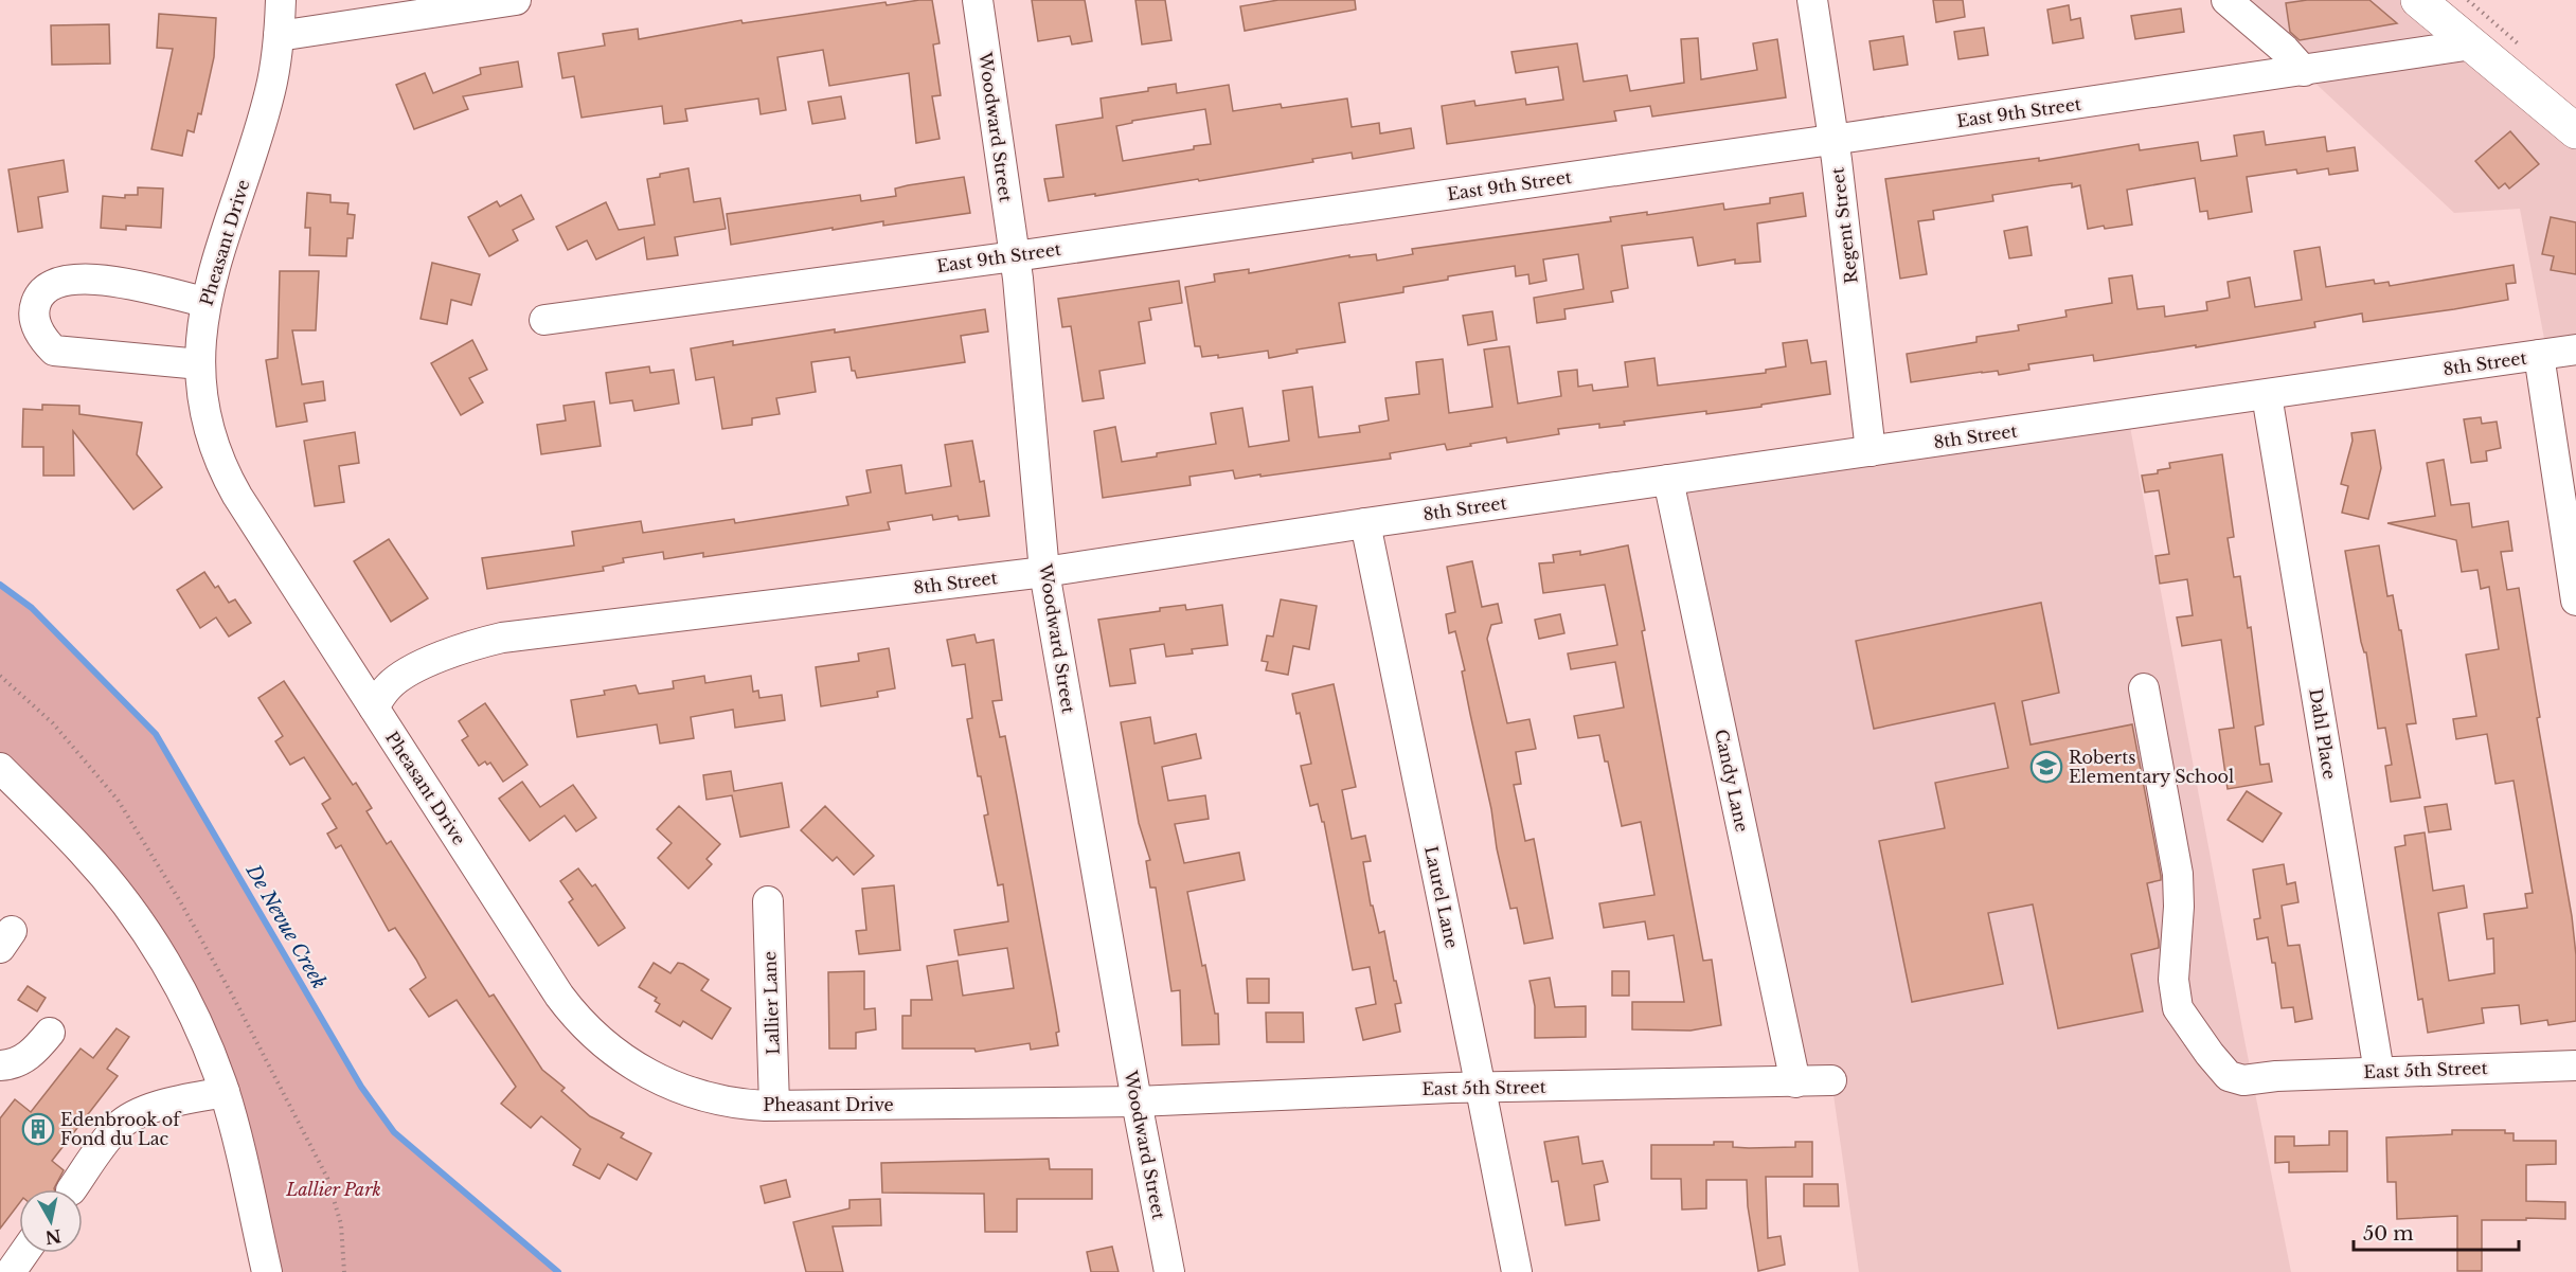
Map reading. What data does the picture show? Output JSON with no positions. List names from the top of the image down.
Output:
{
  "streets": {
    "street": [
      "East 9th Street",
      "Woodward Street",
      "Regent Street",
      "Pheasant Drive",
      "8th Street",
      "Dahl Place",
      "Candy Lane",
      "Laurel Lane",
      "Lallier Lane",
      "East 5th Street"
    ]
  },
  "crossings": [
    ["East 9th Street", "Woodward Street"],
    ["East 9th Street", "Regent Street"],
    ["Woodward Street", "Pheasant Drive"],
    ["Woodward Street", "8th Street"],
    ["Woodward Street", "East 5th Street"],
    ["Regent Street", "8th Street"],
    ["Pheasant Drive", "8th Street"],
    ["Pheasant Drive", "Lallier Lane"],
    ["Pheasant Drive", "East 5th Street"],
    ["8th Street", "Dahl Place"],
    ["8th Street", "Candy Lane"],
    ["8th Street", "Laurel Lane"],
    ["Dahl Place", "East 5th Street"],
    ["Candy Lane", "East 5th Street"],
    ["Laurel Lane", "East 5th Street"]
  ],
  "water": ["De Nevue Creek"],
  "parks": ["Lallier Park"],
  "places": {
    "school or university": ["Roberts Elementary School"],
    "building": ["Edenbrook of Fond du Lac"]
  },
  "scale_bar": "50 m",
  "north": "bottom"
}
